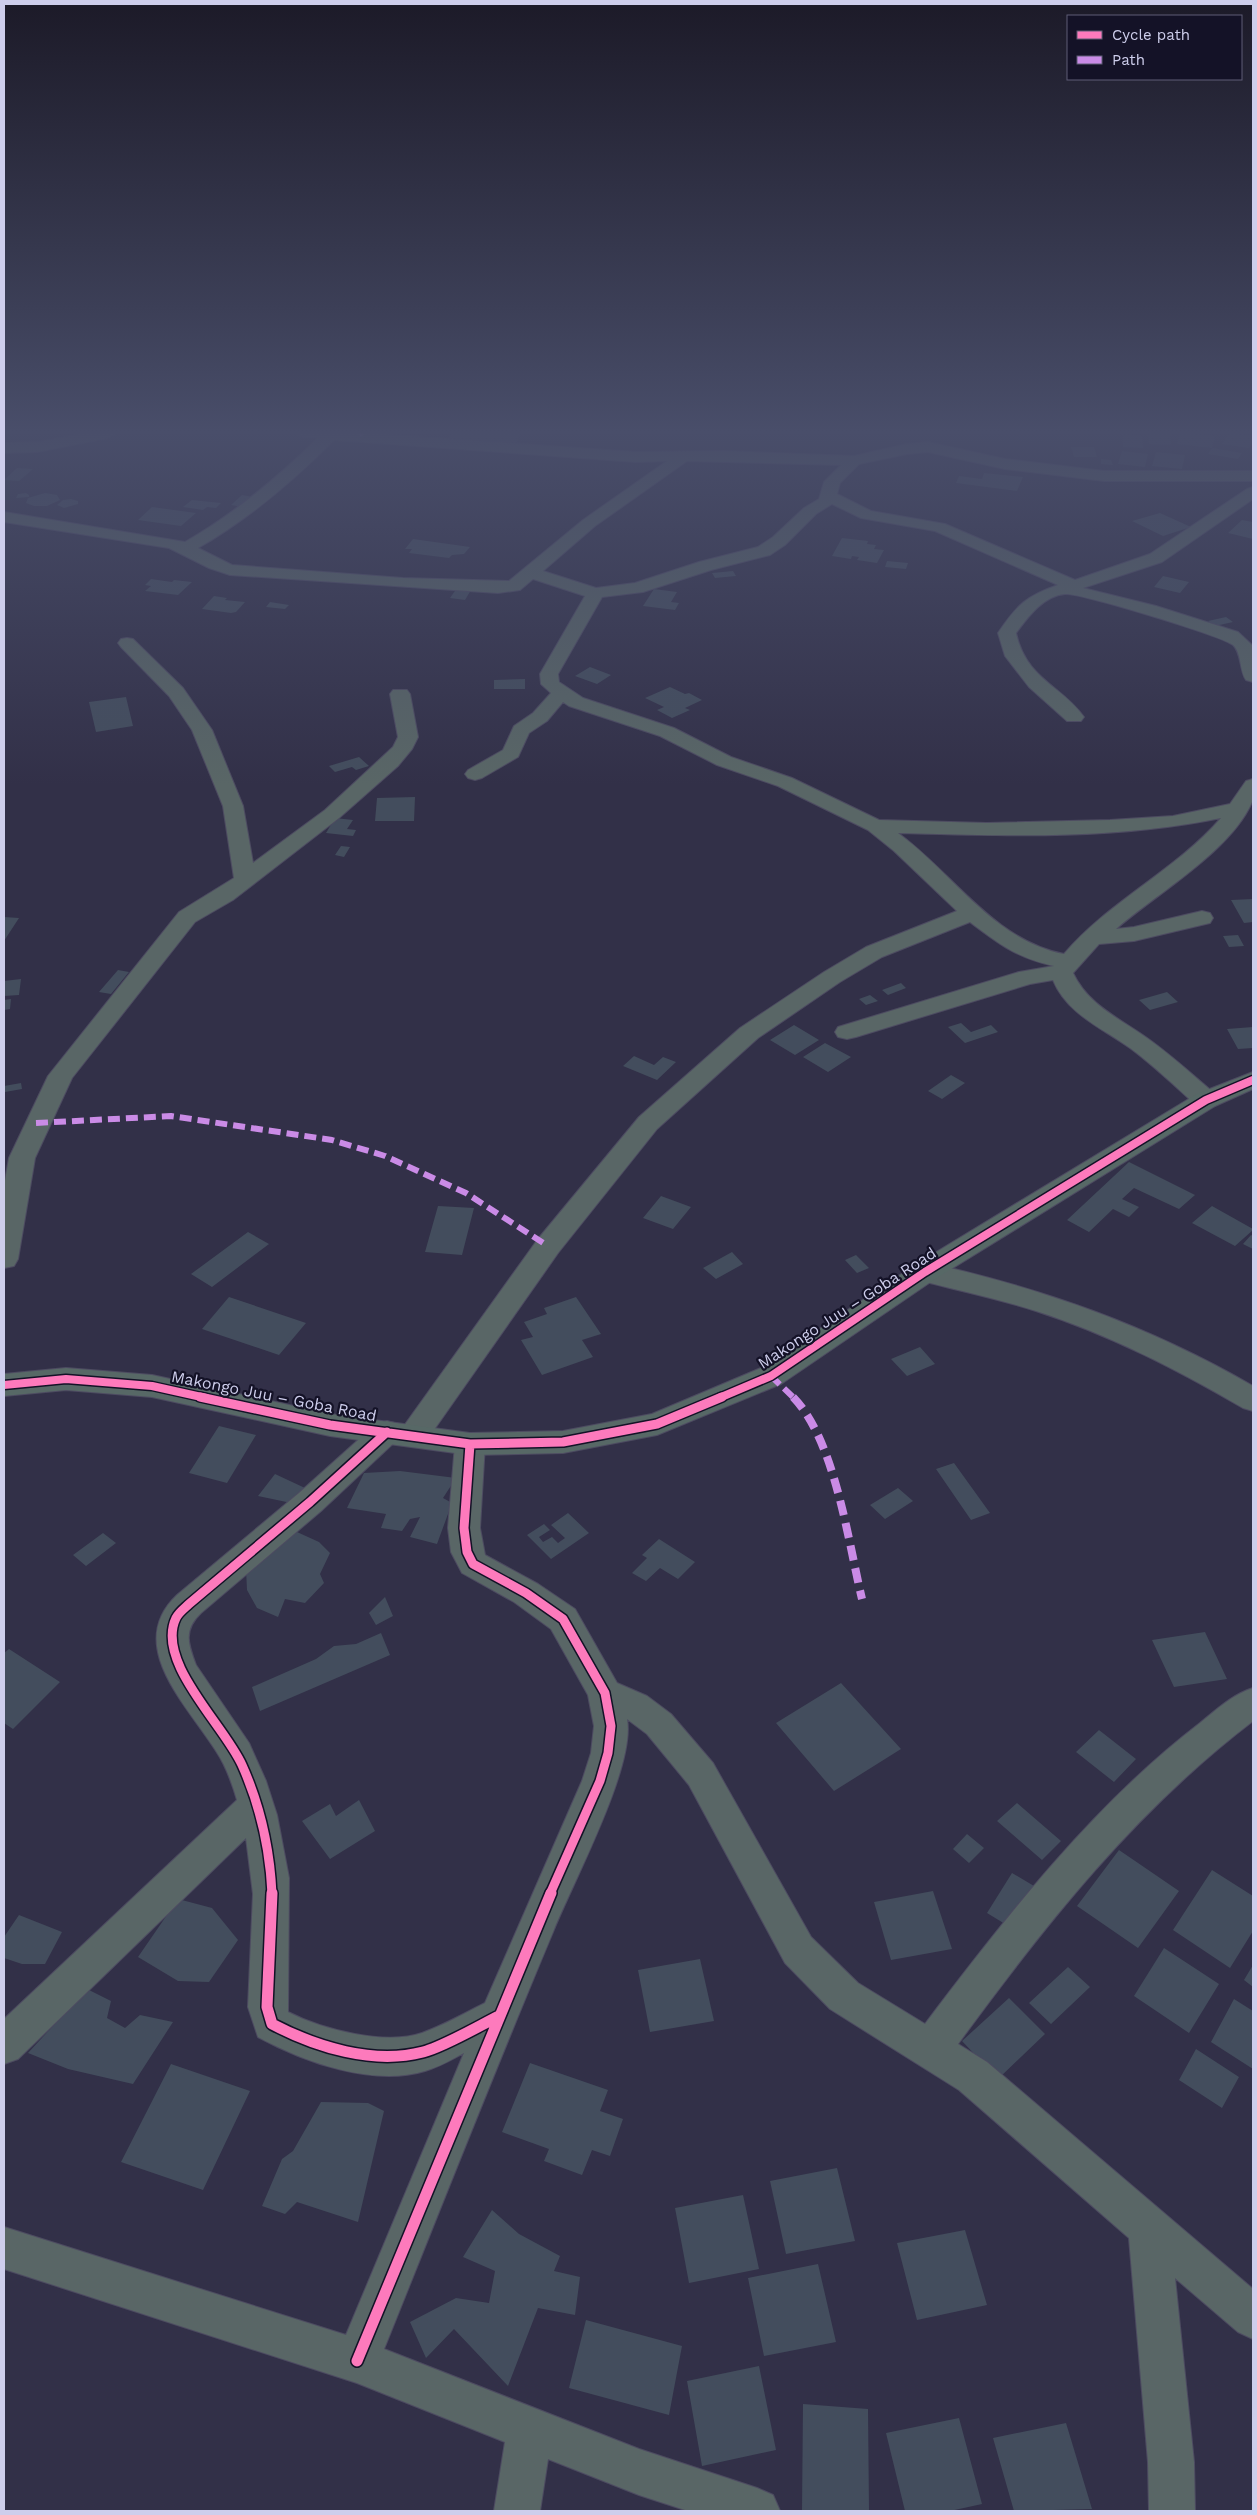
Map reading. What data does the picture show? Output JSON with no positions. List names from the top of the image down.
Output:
{
  "streets": {
    "street": ["Makongo Juu – Goba Road"]
  },
  "legend": ["Cycle path", "Path"]
}
